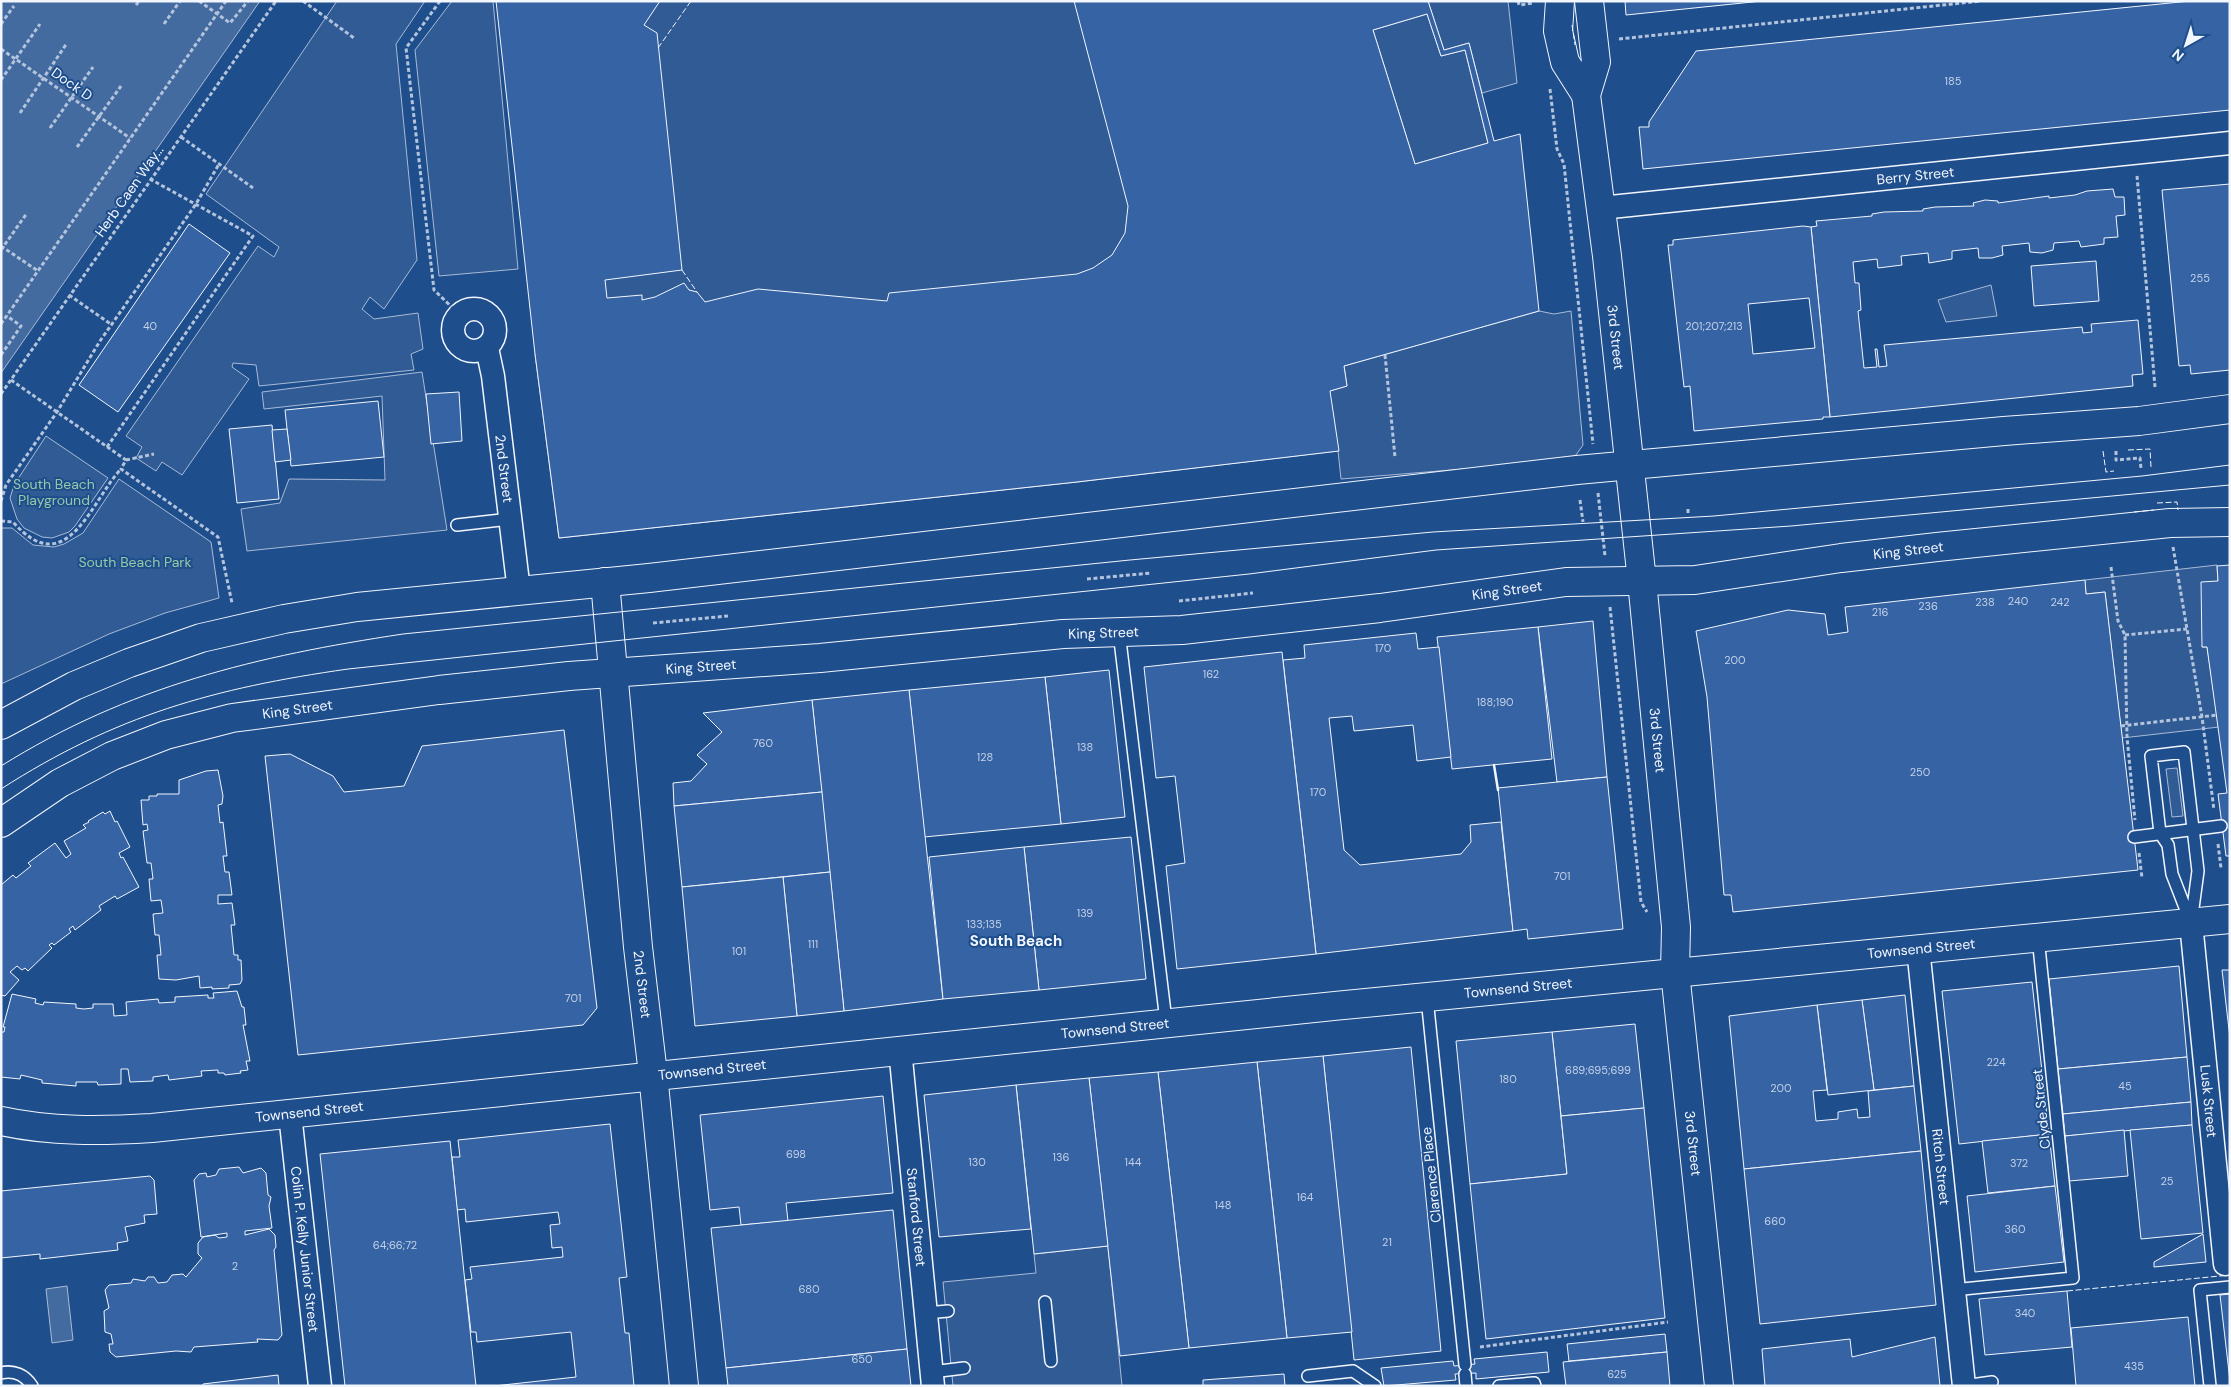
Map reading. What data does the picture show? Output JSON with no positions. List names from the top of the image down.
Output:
{
  "streets": {
    "main road": [
      "3rd Street",
      "2nd Street",
      "King Street",
      "Townsend Street"
    ],
    "street": [
      "Berry Street",
      "Lusk Street",
      "Ritch Street",
      "Stanford Street",
      "Colin P. Kelly Junior Street"
    ],
    "lane": ["Clyde Street", "Clarence Place"],
    "path": ["Dock D", "Herb Caen Way..."]
  },
  "crossings": [
    ["Berry Street", "3rd Street"],
    ["3rd Street", "King Street"],
    ["3rd Street", "Townsend Street"],
    ["2nd Street", "King Street"],
    ["2nd Street", "Townsend Street"],
    ["Townsend Street", "Lusk Street"],
    ["Townsend Street", "Clyde Street"],
    ["Townsend Street", "Ritch Street"],
    ["Townsend Street", "Clarence Place"],
    ["Townsend Street", "Stanford Street"],
    ["Townsend Street", "Colin P. Kelly Junior Street"],
    ["Clyde Street", "Ritch Street"]
  ],
  "districts": ["South Beach"],
  "parks": ["South Beach Playground", "South Beach Park"],
  "house_numbers": [
    "185",
    "255",
    "40",
    "201;207;213",
    "240",
    "238",
    "242",
    "236",
    "216",
    "170",
    "200",
    "162",
    "188;190",
    "760",
    "138",
    "128",
    "250",
    "170",
    "701",
    "139",
    "133;135",
    "111",
    "101",
    "701",
    "224",
    "689;695;699",
    "180",
    "45",
    "200",
    "698",
    "136",
    "130",
    "144",
    "372",
    "25",
    "164",
    "148",
    "660",
    "360",
    "21",
    "64;66;72",
    "2",
    "680",
    "340",
    "650",
    "435",
    "625"
  ],
  "north": "bottom left"
}
